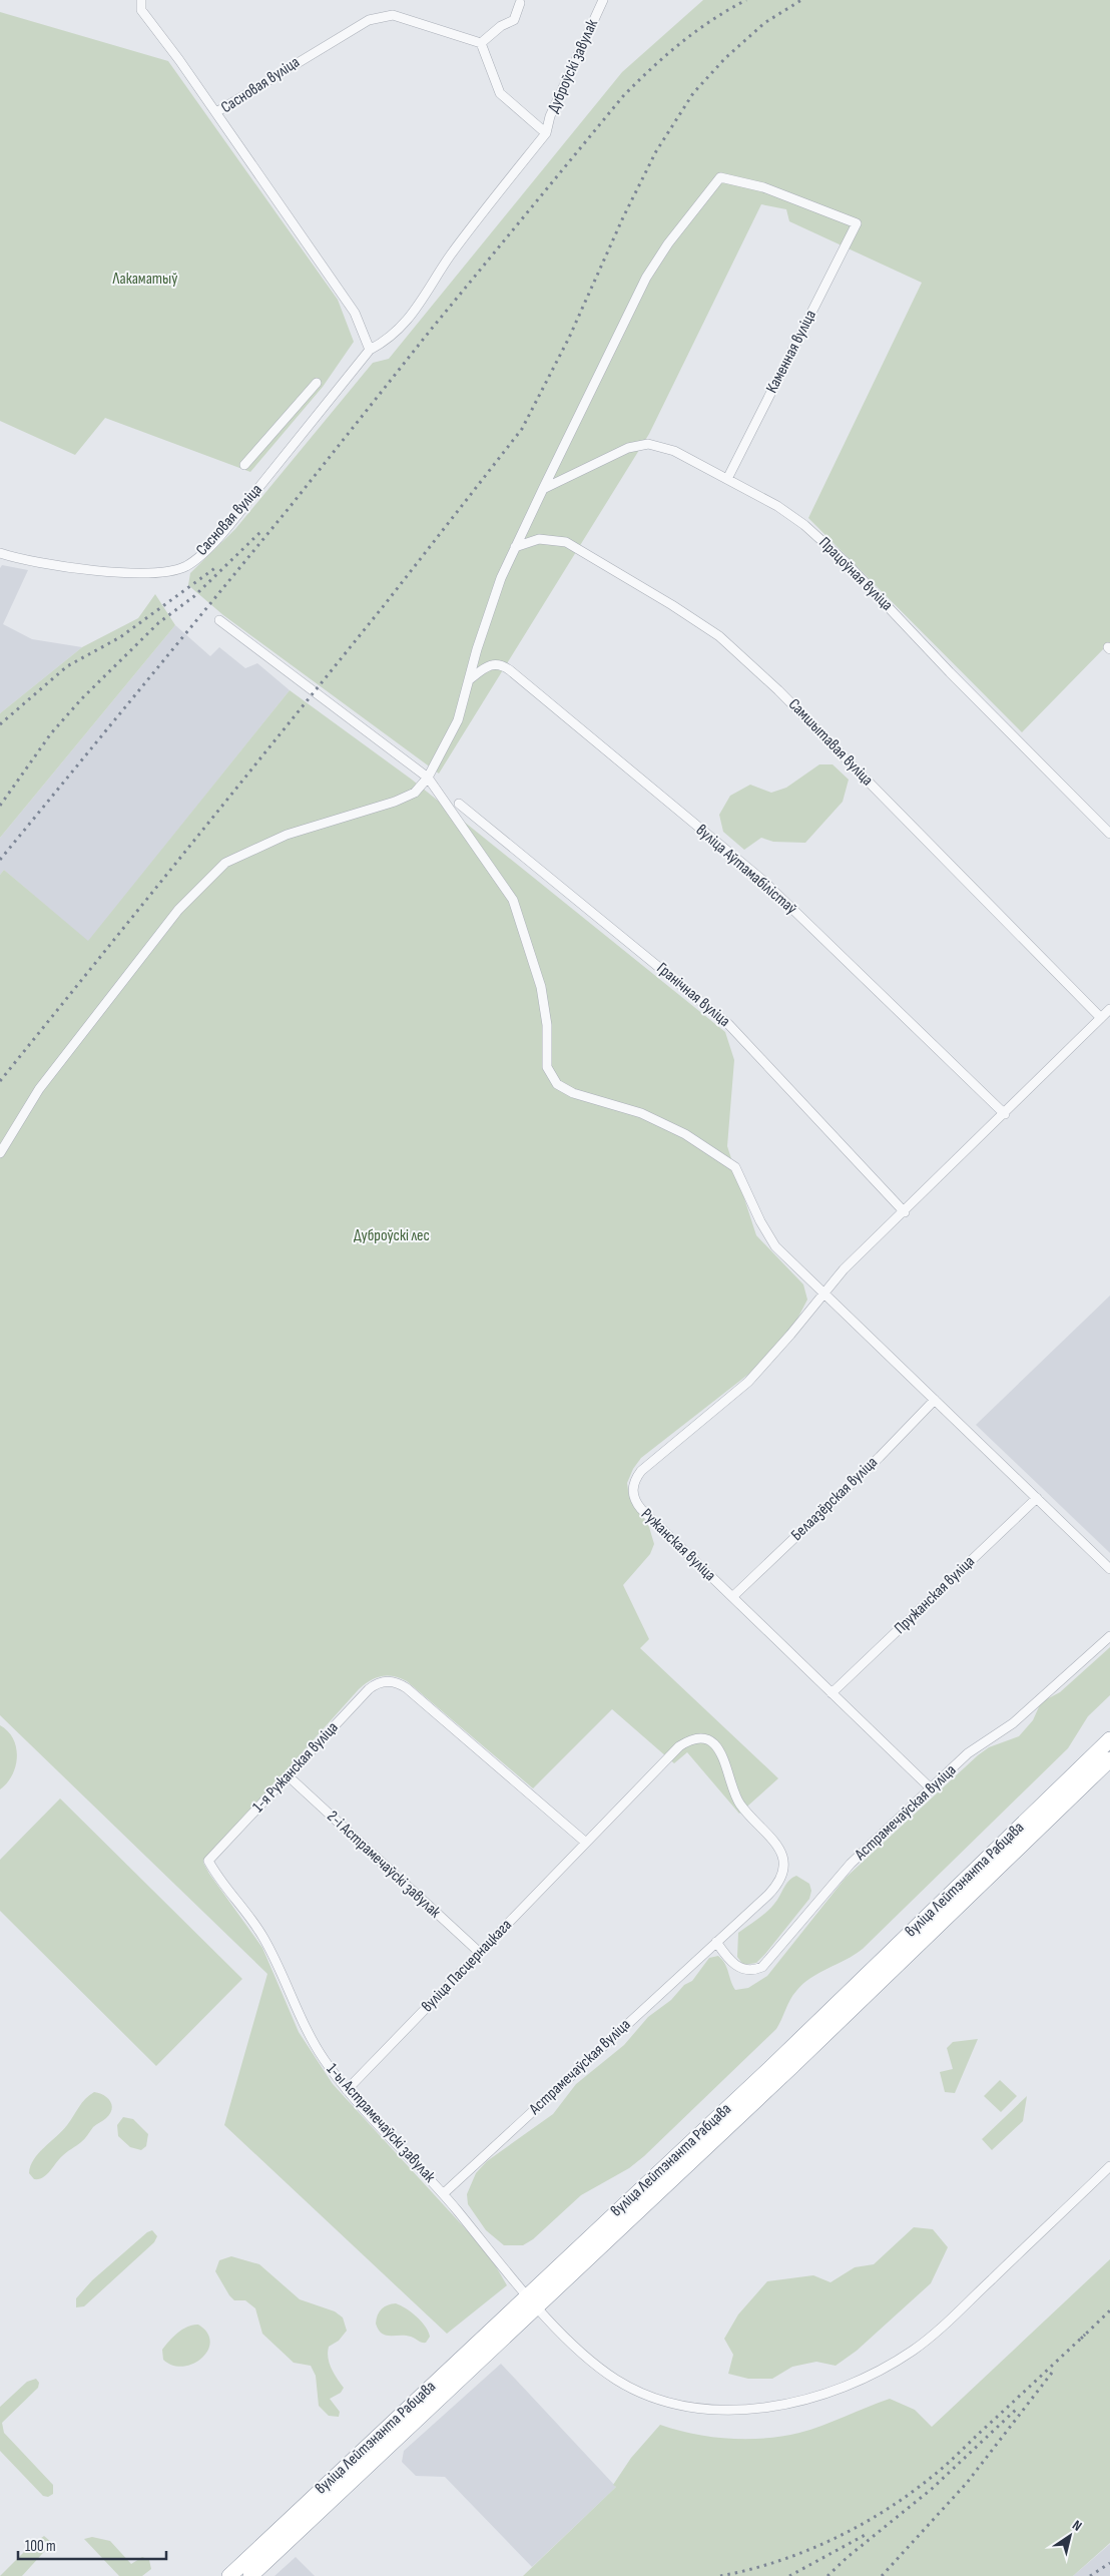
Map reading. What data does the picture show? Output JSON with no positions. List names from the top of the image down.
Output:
{
  "streets": {
    "highway": ["вуліца Лейтэнанта Рабцава"],
    "street": [
      "Дуброўскі завулак",
      "Сасновая вуліца",
      "Каменная вуліца",
      "Працоўная вуліца",
      "Самшытавая вуліца",
      "вуліца Аўтамабілістаў",
      "Гранічная вуліца",
      "Белаазёрская вуліца",
      "Ружанская вуліца",
      "Пружанская вуліца",
      "1-я Ружанская вуліца",
      "Астрамечаўская вуліца",
      "2-і Астрамечаўскі завулак",
      "вуліца Пасцернацкага",
      "1-ы Астрамечаўскі завулак"
    ]
  },
  "crossings": [
    ["Дуброўскі завулак", "Сасновая вуліца"],
    ["Каменная вуліца", "Працоўная вуліца"],
    ["Белаазёрская вуліца", "Ружанская вуліца"],
    ["Ружанская вуліца", "Пружанская вуліца"],
    ["Ружанская вуліца", "Астрамечаўская вуліца"],
    ["1-я Ружанская вуліца", "2-і Астрамечаўскі завулак"],
    ["1-я Ружанская вуліца", "вуліца Пасцернацкага"],
    ["1-я Ружанская вуліца", "1-ы Астрамечаўскі завулак"],
    ["Астрамечаўская вуліца", "вуліца Пасцернацкага"],
    ["Астрамечаўская вуліца", "1-ы Астрамечаўскі завулак"],
    ["2-і Астрамечаўскі завулак", "вуліца Пасцернацкага"],
    ["вуліца Лейтэнанта Рабцава", "1-ы Астрамечаўскі завулак"],
    ["вуліца Пасцернацкага", "1-ы Астрамечаўскі завулак"]
  ],
  "parks": ["Лакаматыў", "Дуброўскі лес"],
  "scale_bar": "100 m",
  "north": "top right"
}
